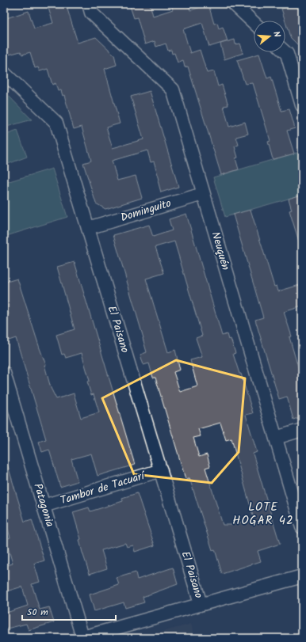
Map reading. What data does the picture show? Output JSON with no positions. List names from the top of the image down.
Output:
{
  "streets": {
    "street": [
      "Dominguito",
      "Neuquén",
      "El Paisano",
      "Tambor de Tacuarí",
      "Patagonia"
    ]
  },
  "crossings": [
    ["Dominguito", "Neuquén"],
    ["Dominguito", "El Paisano"],
    ["El Paisano", "Tambor de Tacuarí"],
    ["Tambor de Tacuarí", "Patagonia"]
  ],
  "districts": ["LOTE HOGAR 42"],
  "scale_bar": "50 m",
  "north": "right"
}
